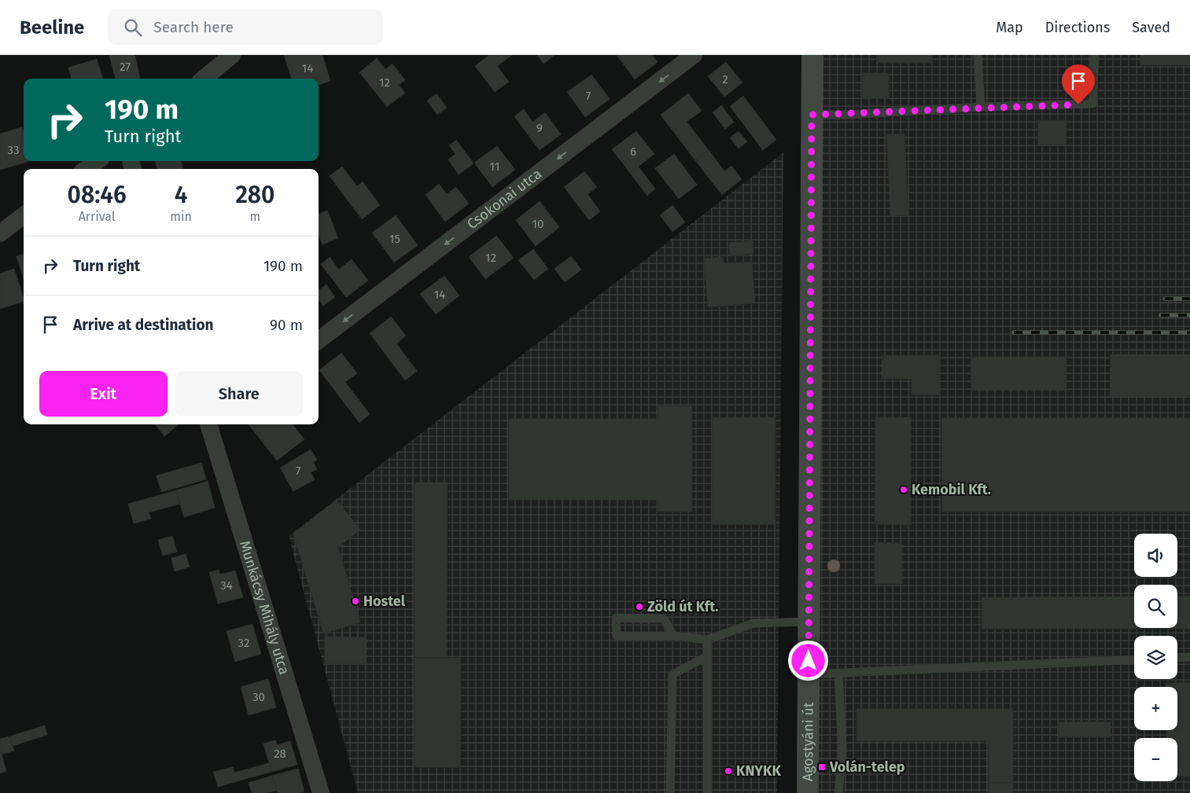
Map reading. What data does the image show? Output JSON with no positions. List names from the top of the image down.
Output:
{
  "streets": {
    "main road": ["Agostyáni út"],
    "street": ["Csokonai utca", "Munkácsy Mihály utca"]
  },
  "one_way": ["Csokonai utca"],
  "places": {
    "other": [
      "Kemobil Kft.",
      "Hostel",
      "Zöld út Kft.",
      "KNYKK"
    ],
    "transit": ["Volán-telep"]
  },
  "house_numbers": [
    "27",
    "14",
    "2",
    "12",
    "7",
    "9",
    "33",
    "6",
    "11",
    "10",
    "15",
    "12",
    "14",
    "7",
    "34",
    "32",
    "30",
    "28"
  ],
  "page": {
    "header": "Beeline",
    "search": "Search here",
    "nav": ["Map", "Directions", "Saved"],
    "turn": ["190 m", "Turn right"],
    "eta": [
      "08:46",
      "Arrival",
      "4",
      "min",
      "280",
      "m"
    ],
    "list": [
      {
        "name": "Turn right",
        "value": "190 m"
      },
      {
        "name": "Arrive at destination",
        "value": "90 m"
      }
    ],
    "buttons": ["Exit", "Share"],
    "map_buttons": ["+", "−"]
  }
}
